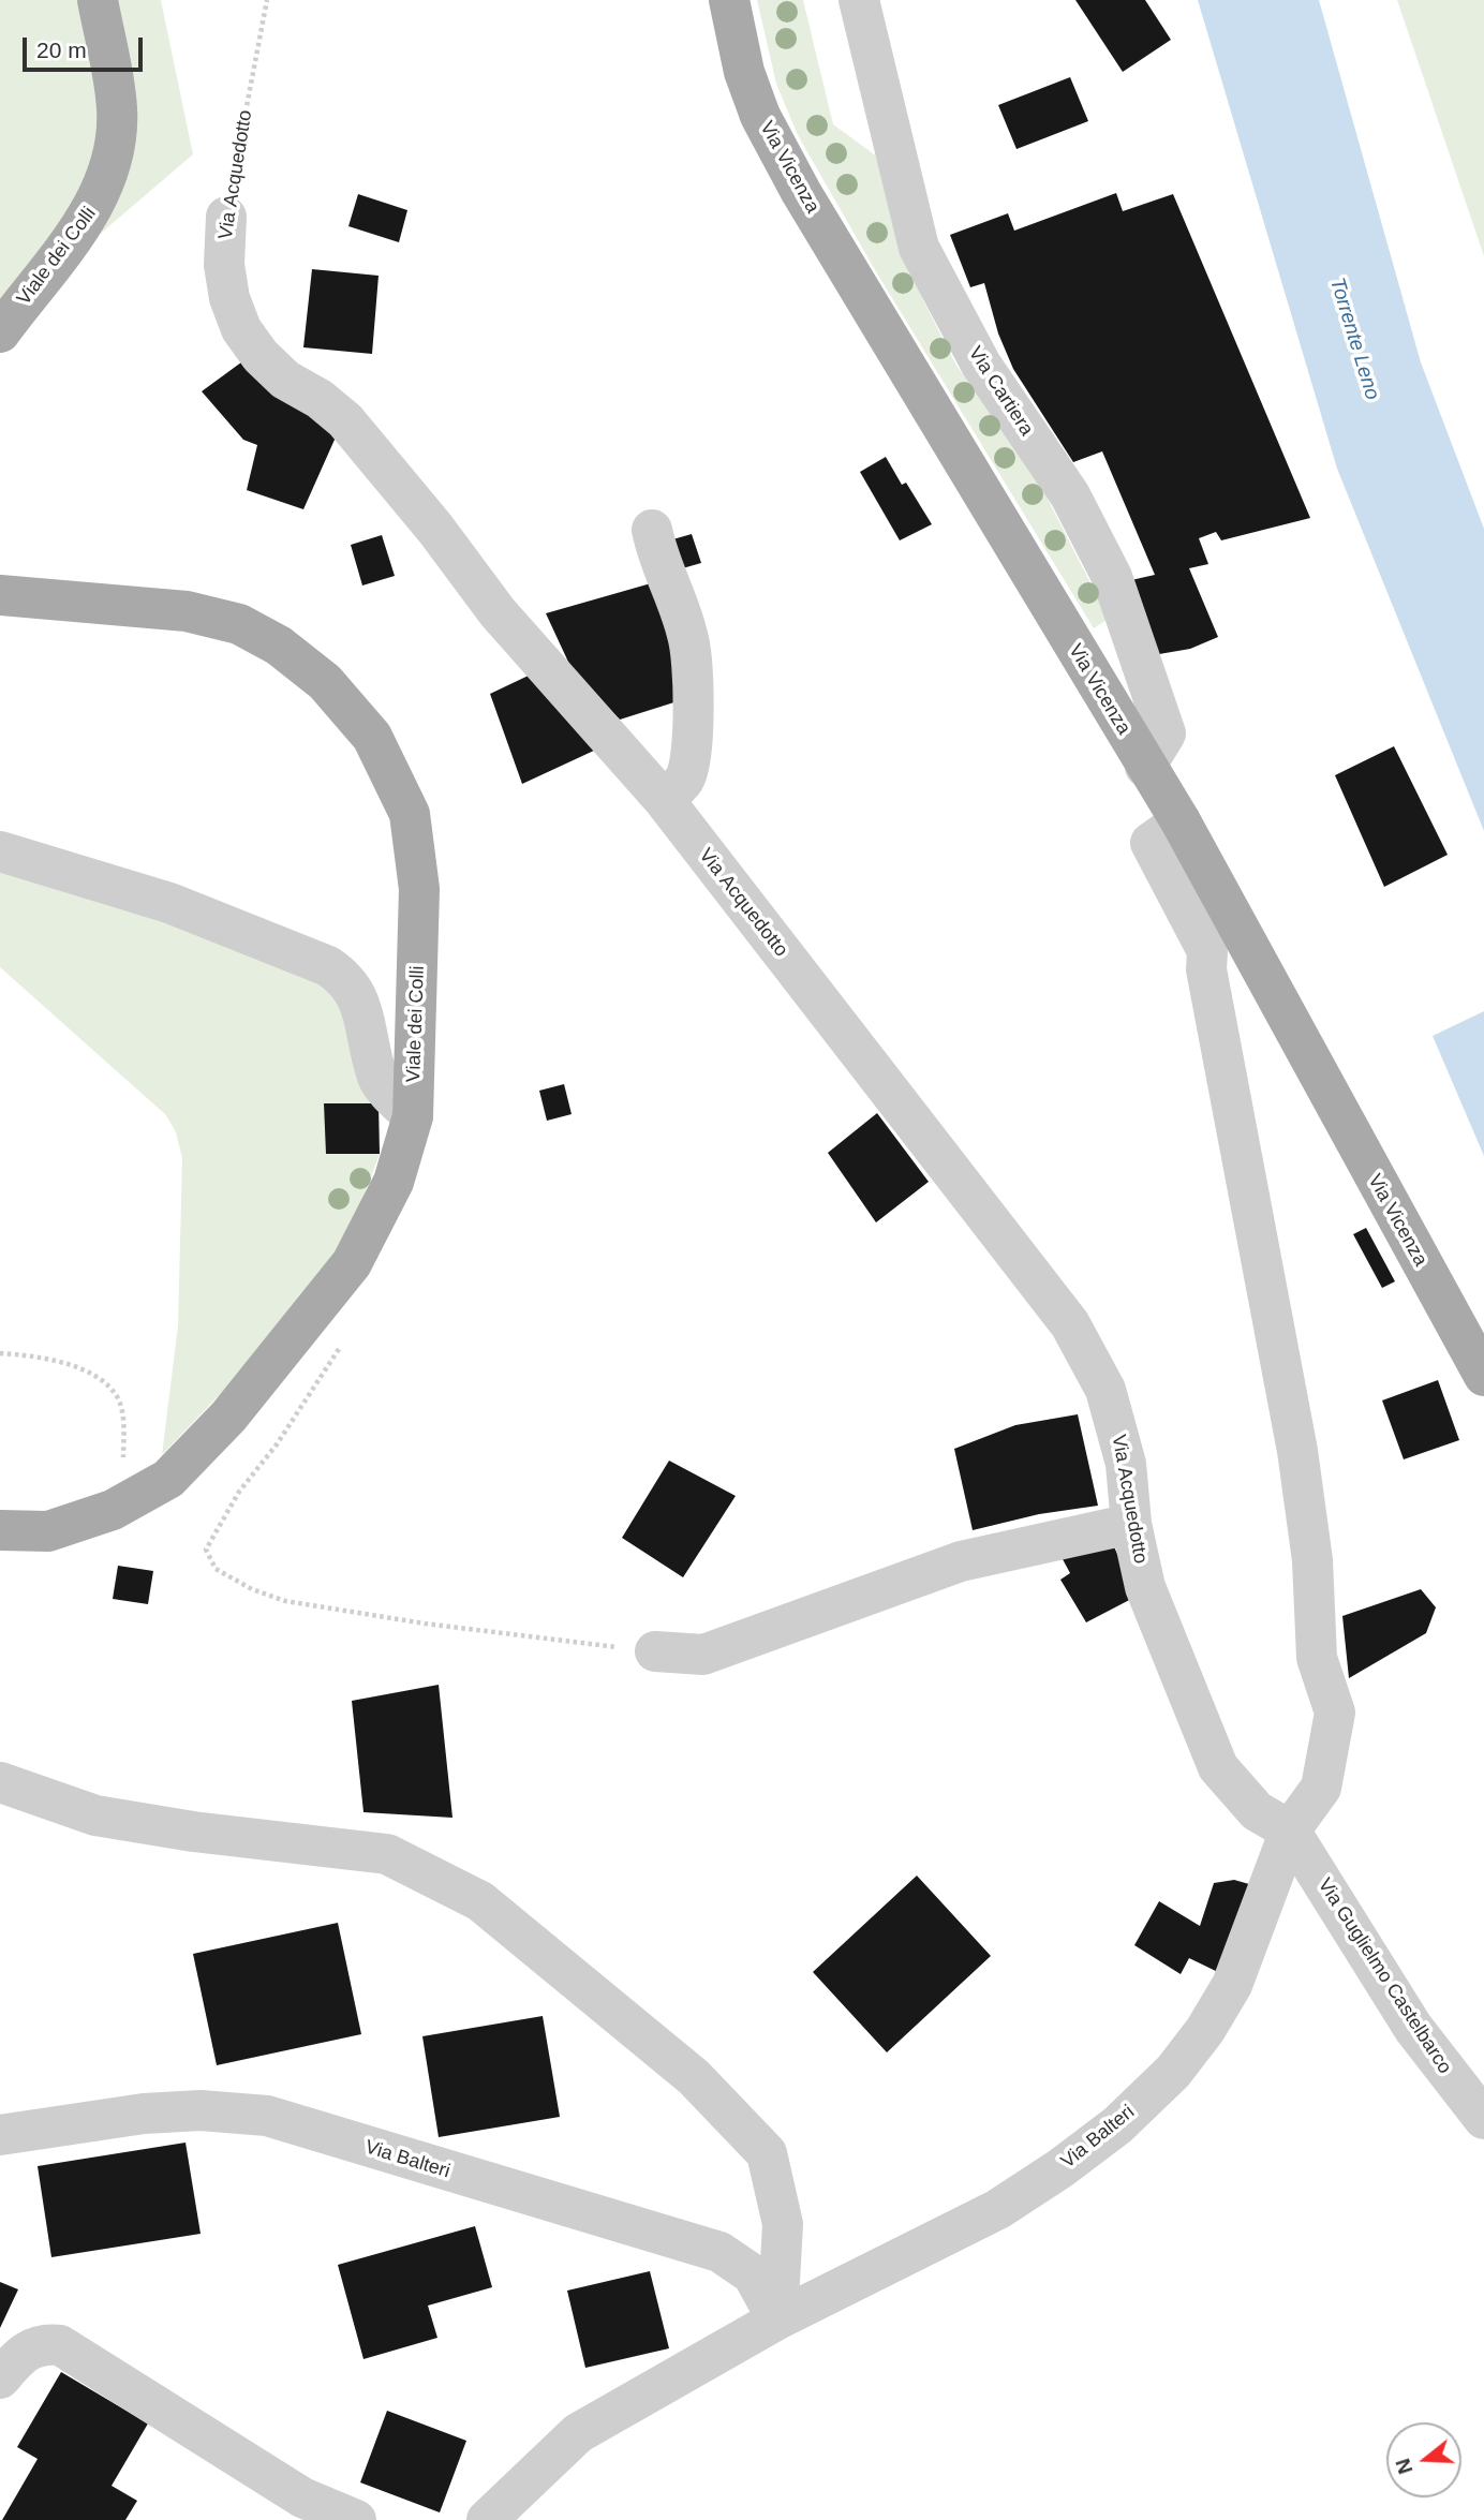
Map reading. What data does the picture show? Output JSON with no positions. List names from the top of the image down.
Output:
{
  "streets": {
    "main road": ["Via Vicenza", "Viale dei Colli"],
    "street": [
      "Via Acquedotto",
      "Via Cartiera",
      "Via Guglielmo Castelbarco",
      "Via Balteri"
    ]
  },
  "crossings": [
    ["Via Vicenza", "Via Cartiera"],
    ["Via Vicenza", "Via Balteri"],
    ["Via Acquedotto", "Via Guglielmo Castelbarco"],
    ["Via Acquedotto", "Via Balteri"],
    ["Via Guglielmo Castelbarco", "Via Balteri"]
  ],
  "water": ["Torrente Leno"],
  "scale_bar": "20 m",
  "north": "left"
}
